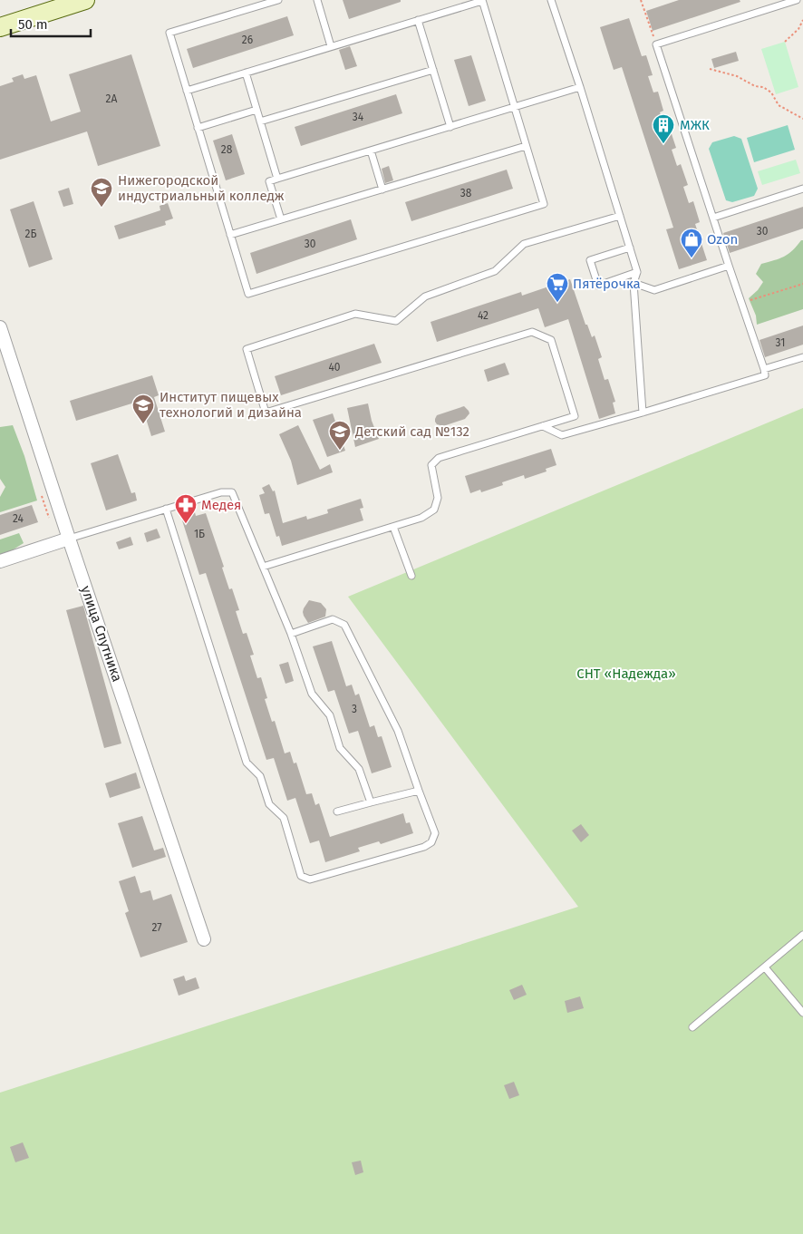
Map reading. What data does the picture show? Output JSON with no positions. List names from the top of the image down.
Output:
{
  "streets": {
    "street": ["улица Спутника"]
  },
  "parks": ["СНТ «Надежда»"],
  "places": {
    "building": ["МЖК"],
    "school or university": ["Нижегородской индустриальный колледж", "Институт пищевых технологий и дизайна", "Детский сад №132"],
    "shop": ["Ozon"],
    "supermarket": ["Пятёрочка"],
    "pharmacy": ["Медея"]
  },
  "house_numbers": [
    "26",
    "2А",
    "34",
    "28",
    "38",
    "30",
    "2Б",
    "30",
    "42",
    "31",
    "40",
    "24",
    "1Б",
    "3",
    "27"
  ],
  "scale_bar": "50 m"
}
